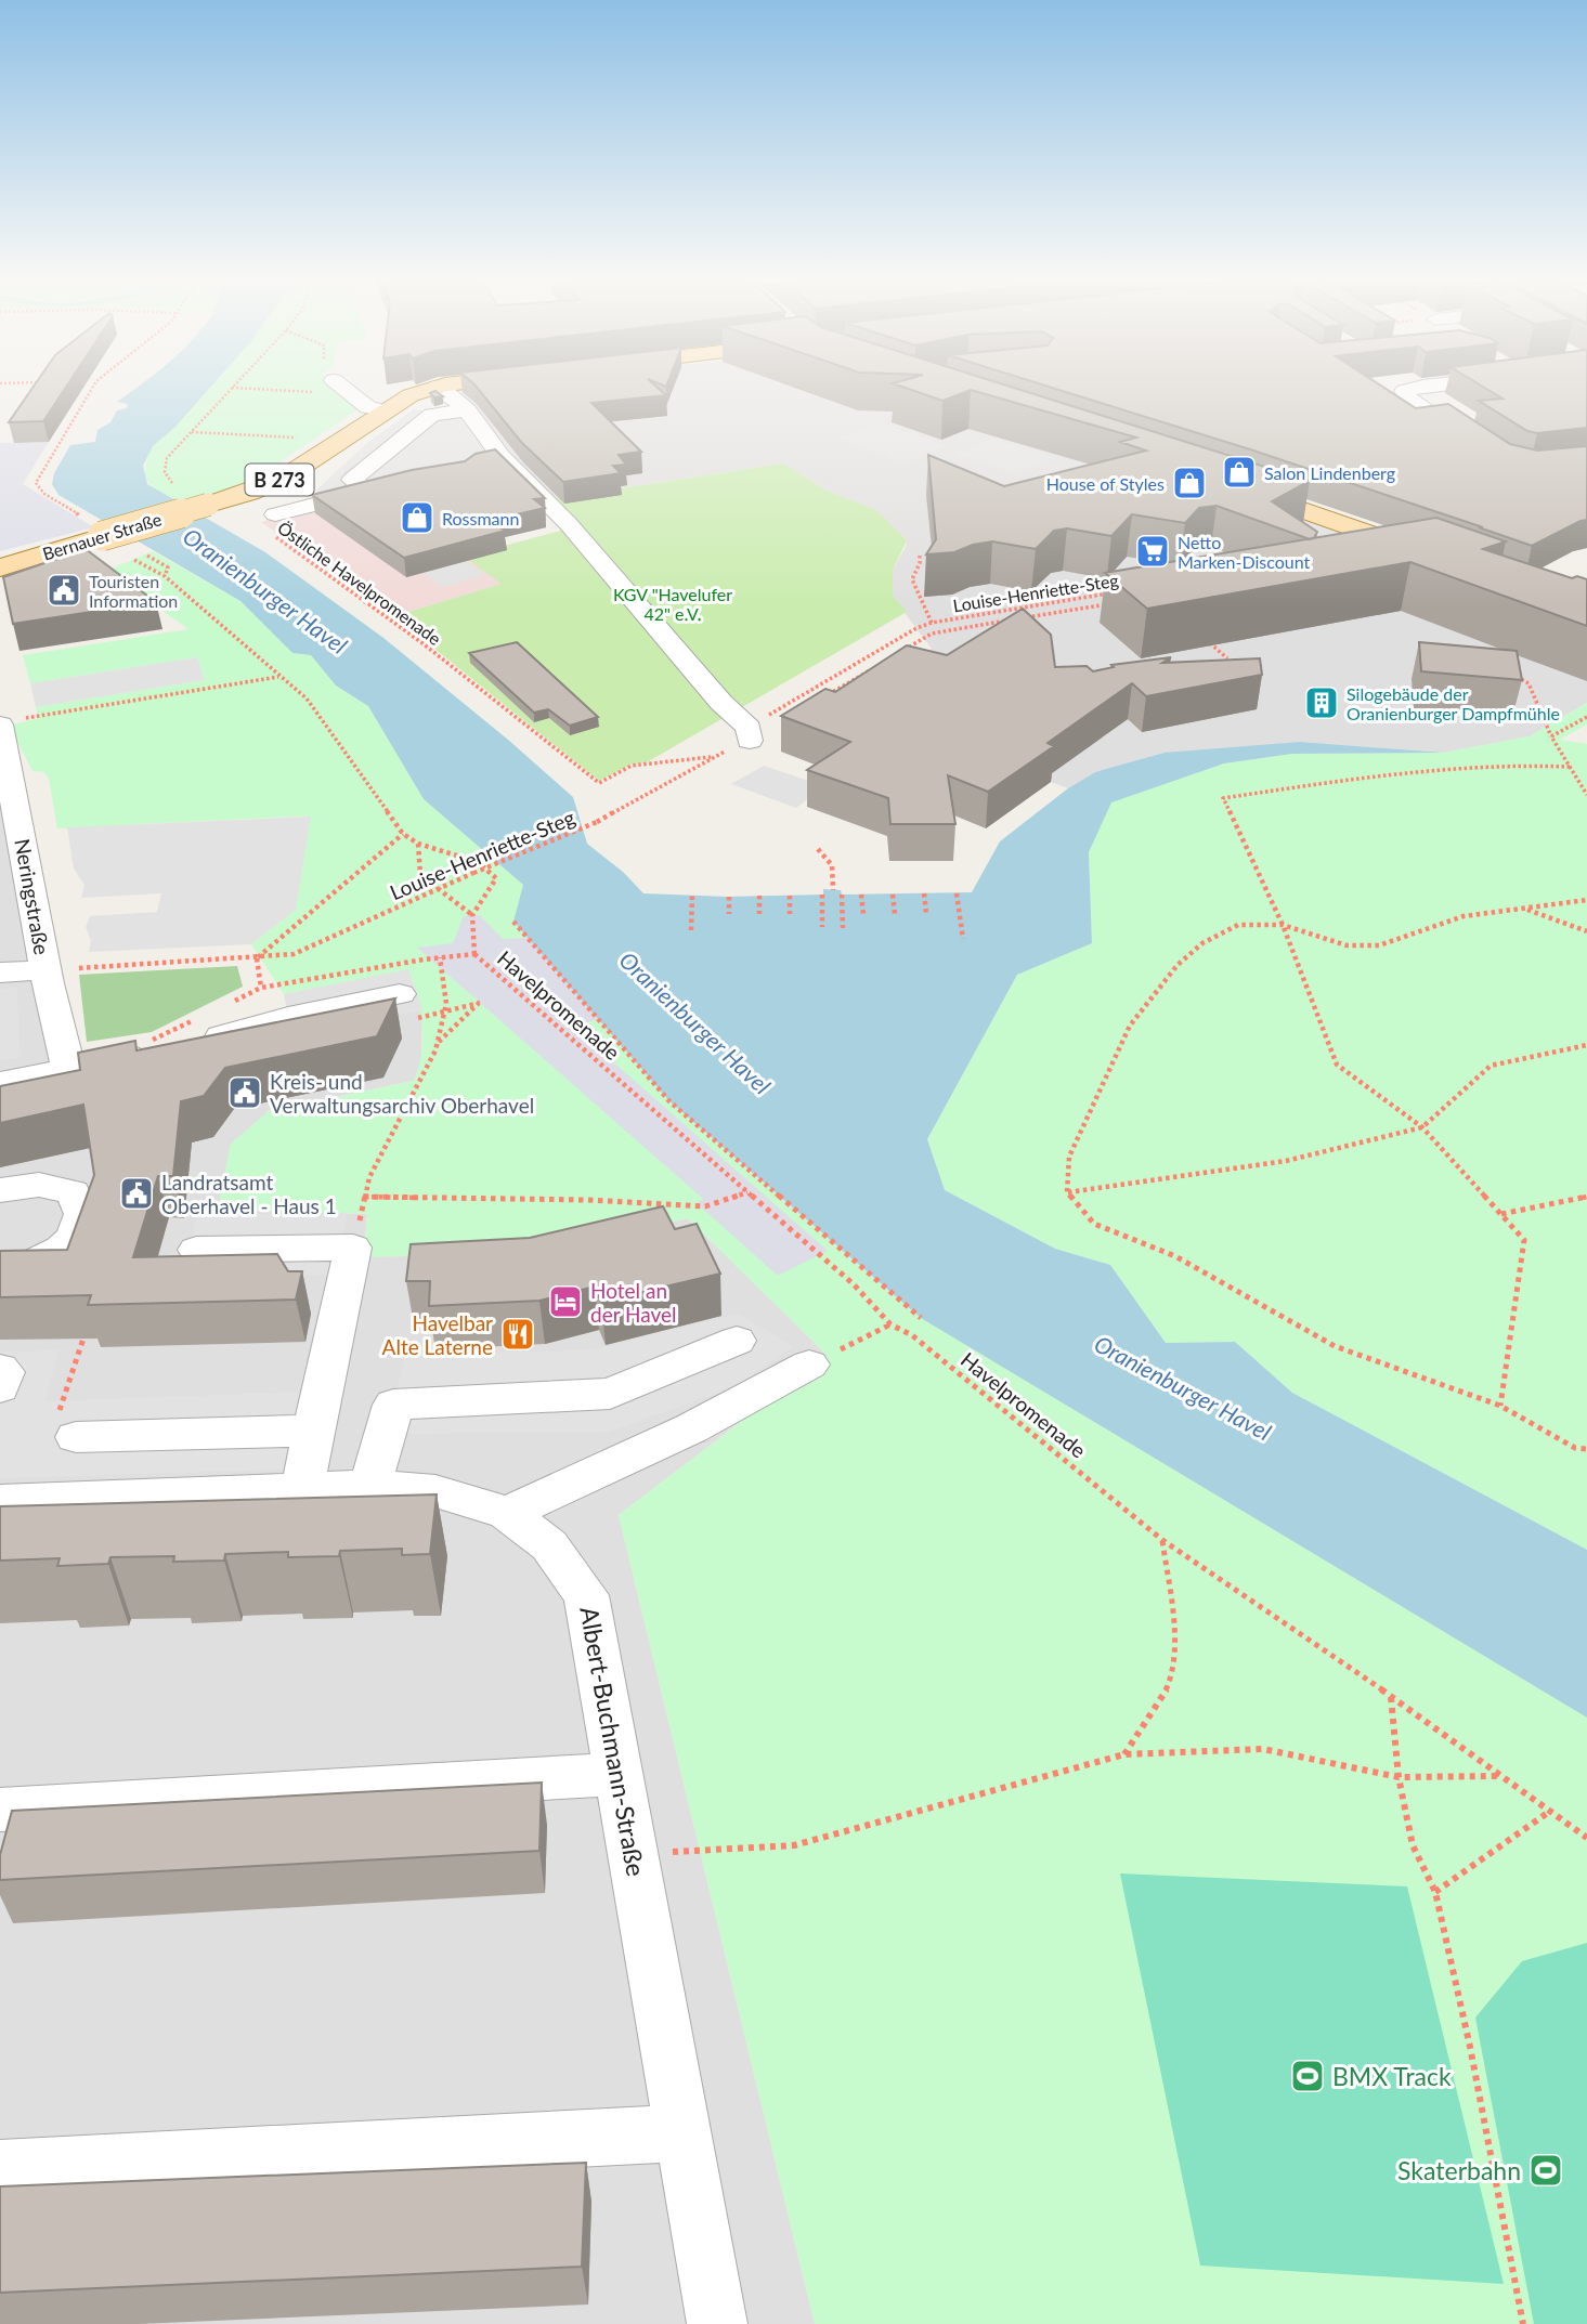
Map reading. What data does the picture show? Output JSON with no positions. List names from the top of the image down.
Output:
{
  "streets": {
    "main road": ["B 273", "Bernauer Straße"],
    "street": ["Neringstraße", "Albert-Buchmann-Straße"],
    "path": ["Östliche Havelpromenade", "Louise-Henriette-Steg", "Havelpromenade"]
  },
  "crossings": [
    ["Östliche Havelpromenade", "Louise-Henriette-Steg"],
    ["Louise-Henriette-Steg", "Neringstraße"]
  ],
  "water": ["Oranienburger Havel"],
  "parks": ["KGV \"Havelufer 42\" e.V."],
  "places": {
    "shop": ["Salon Lindenberg", "House of Styles", "Rossmann"],
    "supermarket": ["Netto Marken-Discount"],
    "public building": ["Touristen Information", "Kreis- und Verwaltungsarchiv Oberhavel", "Landratsamt Oberhavel - Haus 1"],
    "building": ["Silogebäude der Oranienburger Dampfmühle"],
    "hotel": ["Hotel an der Havel"],
    "restaurant": ["Havelbar Alte Laterne"],
    "sports": ["BMX Track", "Skaterbahn"]
  }
}
